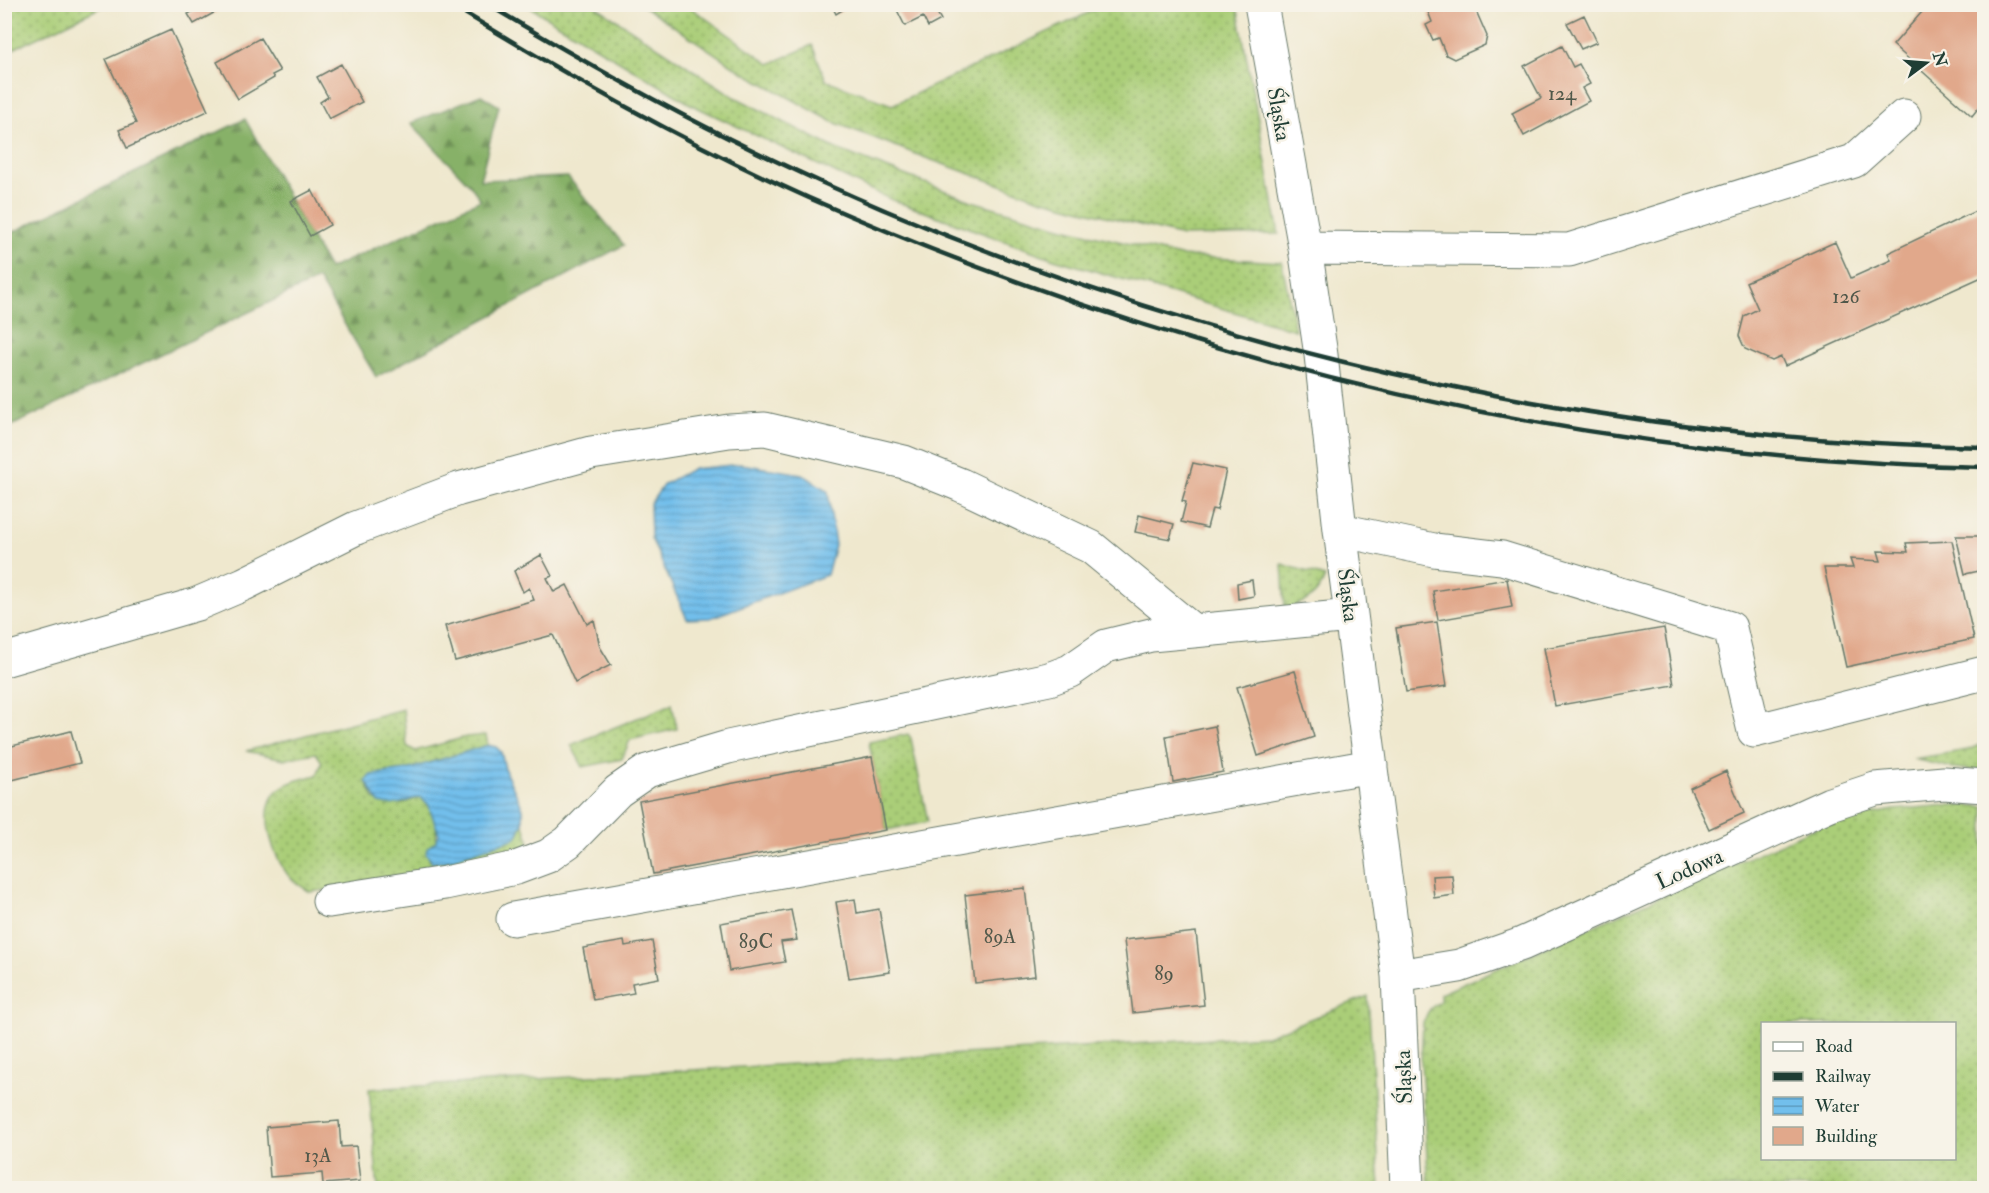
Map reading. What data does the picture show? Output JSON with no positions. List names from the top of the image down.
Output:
{
  "streets": {
    "street": ["Śląska", "Lodowa"]
  },
  "crossings": [
    ["Śląska", "Lodowa"]
  ],
  "house_numbers": [
    "124",
    "126",
    "89A",
    "89C",
    "89",
    "13A"
  ],
  "legend": [
    "Road",
    "Railway",
    "Water",
    "Building"
  ],
  "north": "right"
}
